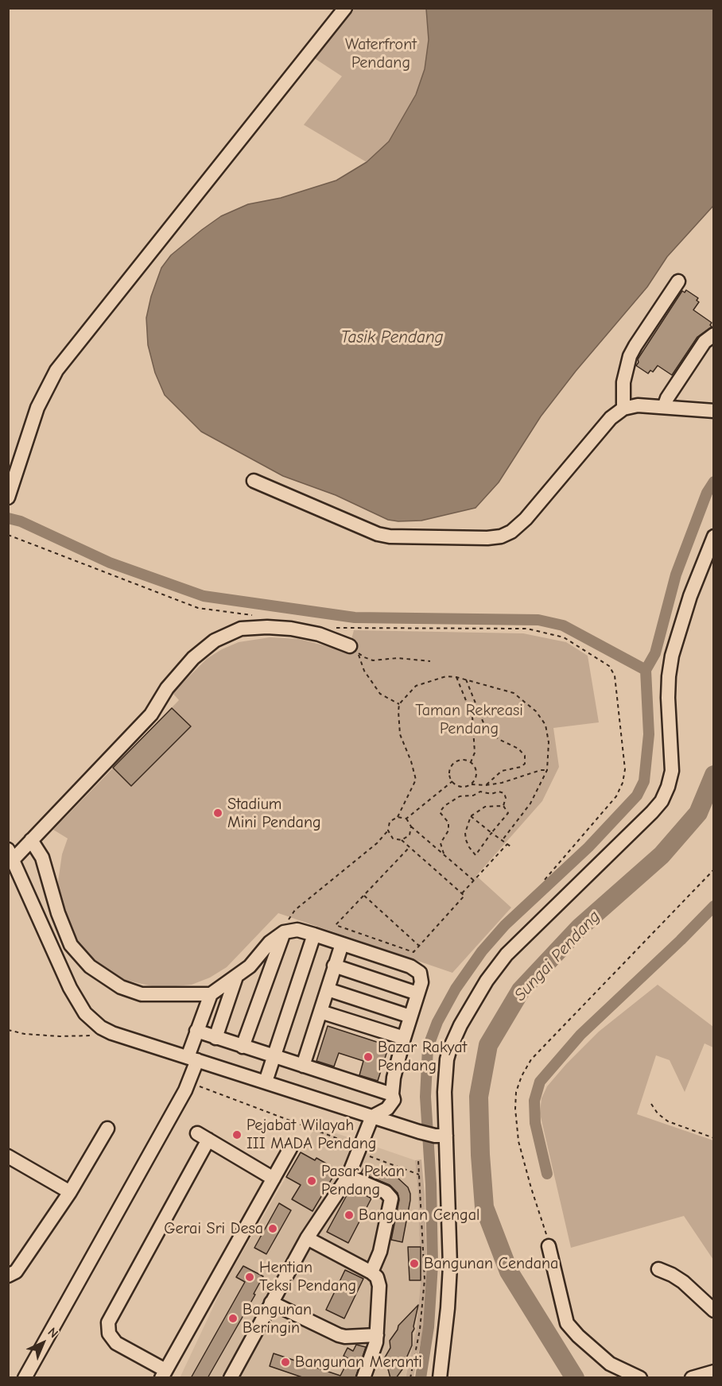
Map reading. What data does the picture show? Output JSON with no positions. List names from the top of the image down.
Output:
{
  "water": ["Tasik Pendang", "Sungai Pendang"],
  "parks": ["Waterfront Pendang", "Taman Rekreasi Pendang"],
  "places": [
    "Stadium Mini Pendang",
    "Bazar Rakyat Pendang",
    "Pejabat Wilayah III MADA Pendang",
    "Pasar Pekan Pendang",
    "Bangunan Cengal",
    "Gerai Sri Desa",
    "Bangunan Cendana",
    "Hentian Teksi Pendang",
    "Bangunan Beringin",
    "Bangunan Meranti"
  ],
  "north": "top right"
}
